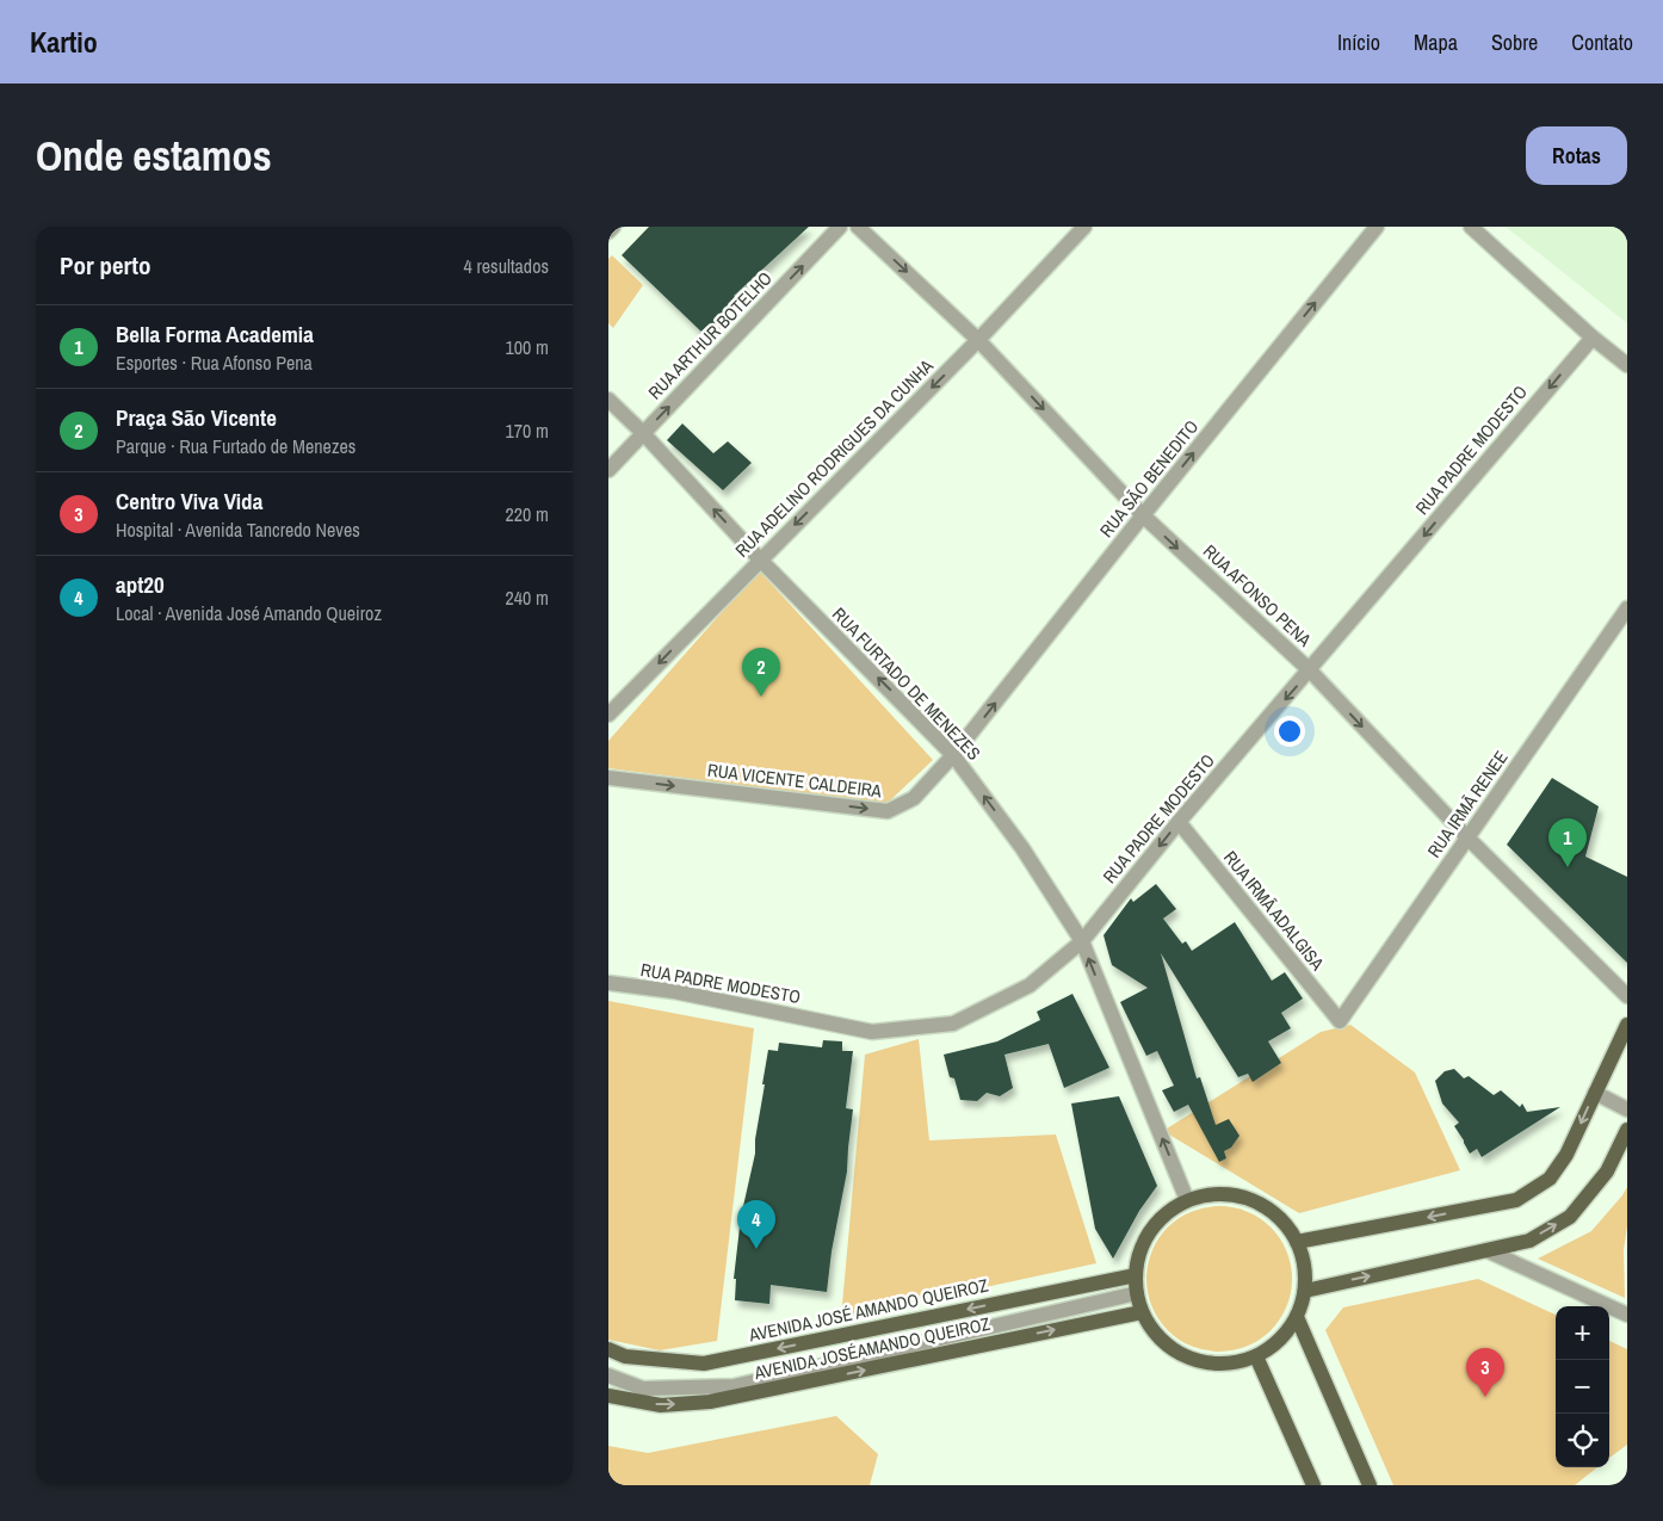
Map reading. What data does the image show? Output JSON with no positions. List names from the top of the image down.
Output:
{
  "streets": {
    "main road": ["AVENIDA JOSÉ AMANDO QUEIROZ", "AVENIDA JOSÉAMANDO QUEIROZ"],
    "street": [
      "RUA ARTHUR BOTELHO",
      "RUA PADRE MODESTO",
      "RUA ADELINO RODRIGUES DA CUNHA",
      "RUA SÃO BENEDITO",
      "RUA AFONSO PENA",
      "RUA FURTADO DE MENEZES",
      "RUA VICENTE CALDEIRA",
      "RUA IRMÃ RENEE",
      "RUA IRMÃ ADALGISA"
    ]
  },
  "crossings": [
    ["RUA ARTHUR BOTELHO", "RUA FURTADO DE MENEZES"],
    ["RUA PADRE MODESTO", "RUA AFONSO PENA"],
    ["RUA PADRE MODESTO", "RUA FURTADO DE MENEZES"],
    ["RUA PADRE MODESTO", "RUA IRMÃ ADALGISA"],
    ["RUA ADELINO RODRIGUES DA CUNHA", "RUA AFONSO PENA"],
    ["RUA ADELINO RODRIGUES DA CUNHA", "RUA FURTADO DE MENEZES"],
    ["RUA SÃO BENEDITO", "RUA AFONSO PENA"],
    ["RUA SÃO BENEDITO", "RUA FURTADO DE MENEZES"],
    ["RUA SÃO BENEDITO", "RUA VICENTE CALDEIRA"],
    ["RUA AFONSO PENA", "RUA IRMÃ RENEE"],
    ["RUA FURTADO DE MENEZES", "RUA VICENTE CALDEIRA"],
    ["RUA FURTADO DE MENEZES", "AVENIDA JOSÉ AMANDO QUEIROZ"],
    ["RUA FURTADO DE MENEZES", "AVENIDA JOSÉAMANDO QUEIROZ"],
    ["RUA IRMÃ RENEE", "RUA IRMÃ ADALGISA"],
    ["AVENIDA JOSÉ AMANDO QUEIROZ", "AVENIDA JOSÉAMANDO QUEIROZ"]
  ],
  "one_way": [
    "RUA ARTHUR BOTELHO",
    "RUA PADRE MODESTO",
    "RUA ADELINO RODRIGUES DA CUNHA",
    "RUA SÃO BENEDITO",
    "RUA AFONSO PENA",
    "RUA FURTADO DE MENEZES",
    "RUA VICENTE CALDEIRA",
    "AVENIDA JOSÉ AMANDO QUEIROZ",
    "AVENIDA JOSÉAMANDO QUEIROZ"
  ],
  "page": {
    "header": "Kartio",
    "nav": [
      "Início",
      "Mapa",
      "Sobre",
      "Contato"
    ],
    "buttons": "Rotas",
    "title": "Onde estamos",
    "heading": ["Por perto", "4 resultados"],
    "list": [
      {
        "mark": "1",
        "name": "Bella Forma Academia",
        "note": "Esportes · Rua Afonso Pena",
        "value": "100 m"
      },
      {
        "mark": "2",
        "name": "Praça São Vicente",
        "note": "Parque · Rua Furtado de Menezes",
        "value": "170 m"
      },
      {
        "mark": "3",
        "name": "Centro Viva Vida",
        "note": "Hospital · Avenida Tancredo Neves",
        "value": "220 m"
      },
      {
        "mark": "4",
        "name": "apt20",
        "note": "Local · Avenida José Amando Queiroz",
        "value": "240 m"
      }
    ],
    "pins": [
      "2",
      "1",
      "4",
      "3"
    ],
    "map_buttons": ["+", "−"]
  }
}
